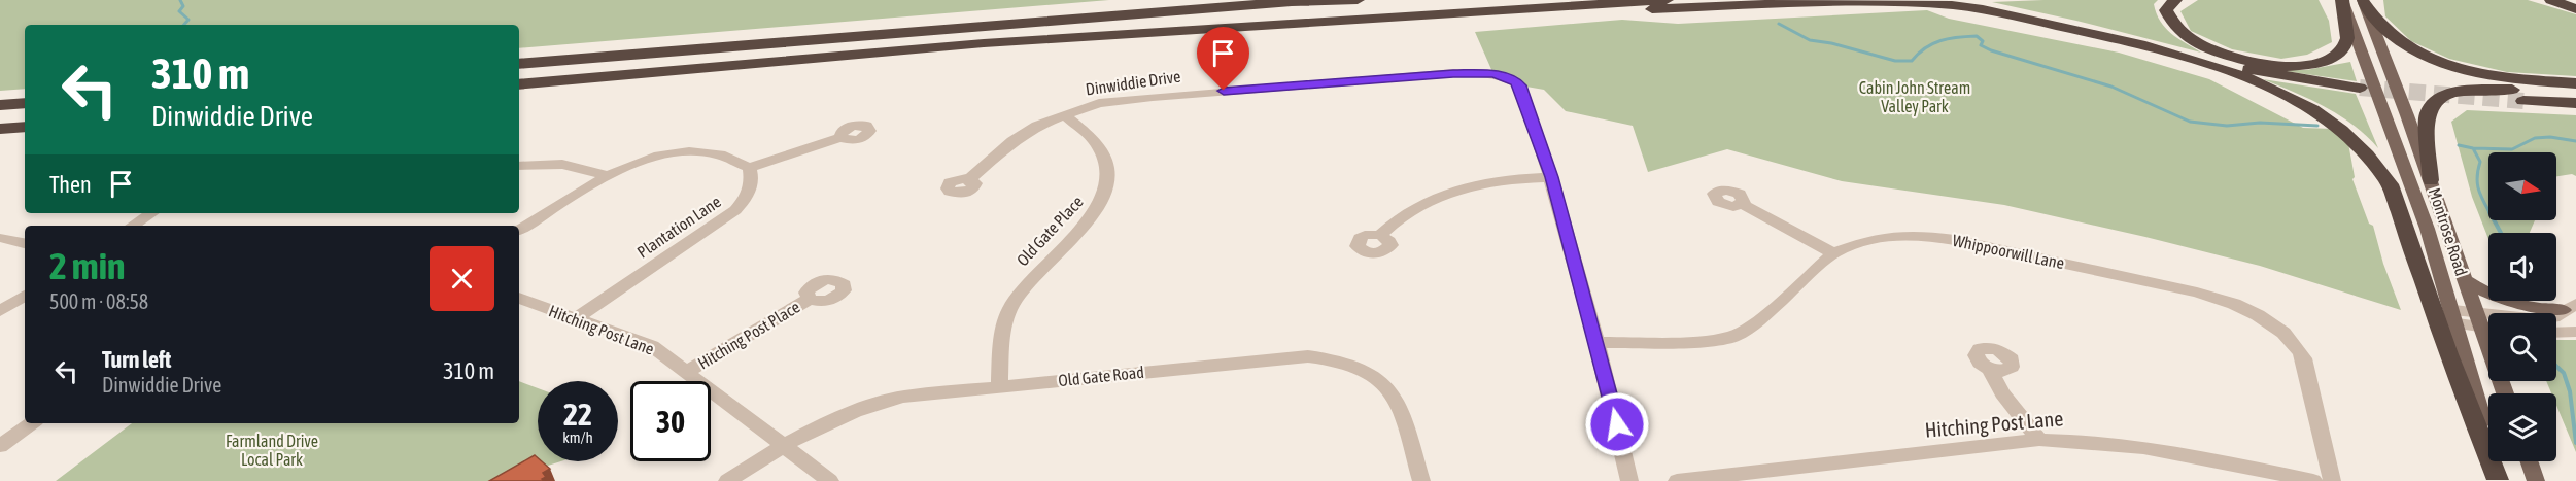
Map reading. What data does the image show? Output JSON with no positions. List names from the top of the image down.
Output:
{
  "streets": {
    "main road": ["Montrose Road"],
    "street": [
      "Dinwiddie Drive",
      "Plantation Lane",
      "Old Gate Place",
      "Whippoorwill Lane",
      "Hitching Post Lane",
      "Hitching Post Place",
      "Old Gate Road"
    ]
  },
  "crossings": [
    ["Dinwiddie Drive", "Old Gate Place"],
    ["Plantation Lane", "Hitching Post Lane"],
    ["Old Gate Place", "Old Gate Road"],
    ["Hitching Post Lane", "Hitching Post Place"],
    ["Hitching Post Lane", "Old Gate Road"]
  ],
  "parks": ["Cabin John Stream Valley Park", "Farmland Drive Local Park"],
  "north": "right",
  "page": {
    "turn": ["310 m", "Dinwiddie Drive"],
    "then": "Then",
    "heading": ["2 min", "500 m · 08:58"],
    "list": [
      {
        "name": "Turn left",
        "note": "Dinwiddie Drive",
        "value": "310 m"
      }
    ],
    "speed": "22 km/h",
    "limit": "30"
  }
}
